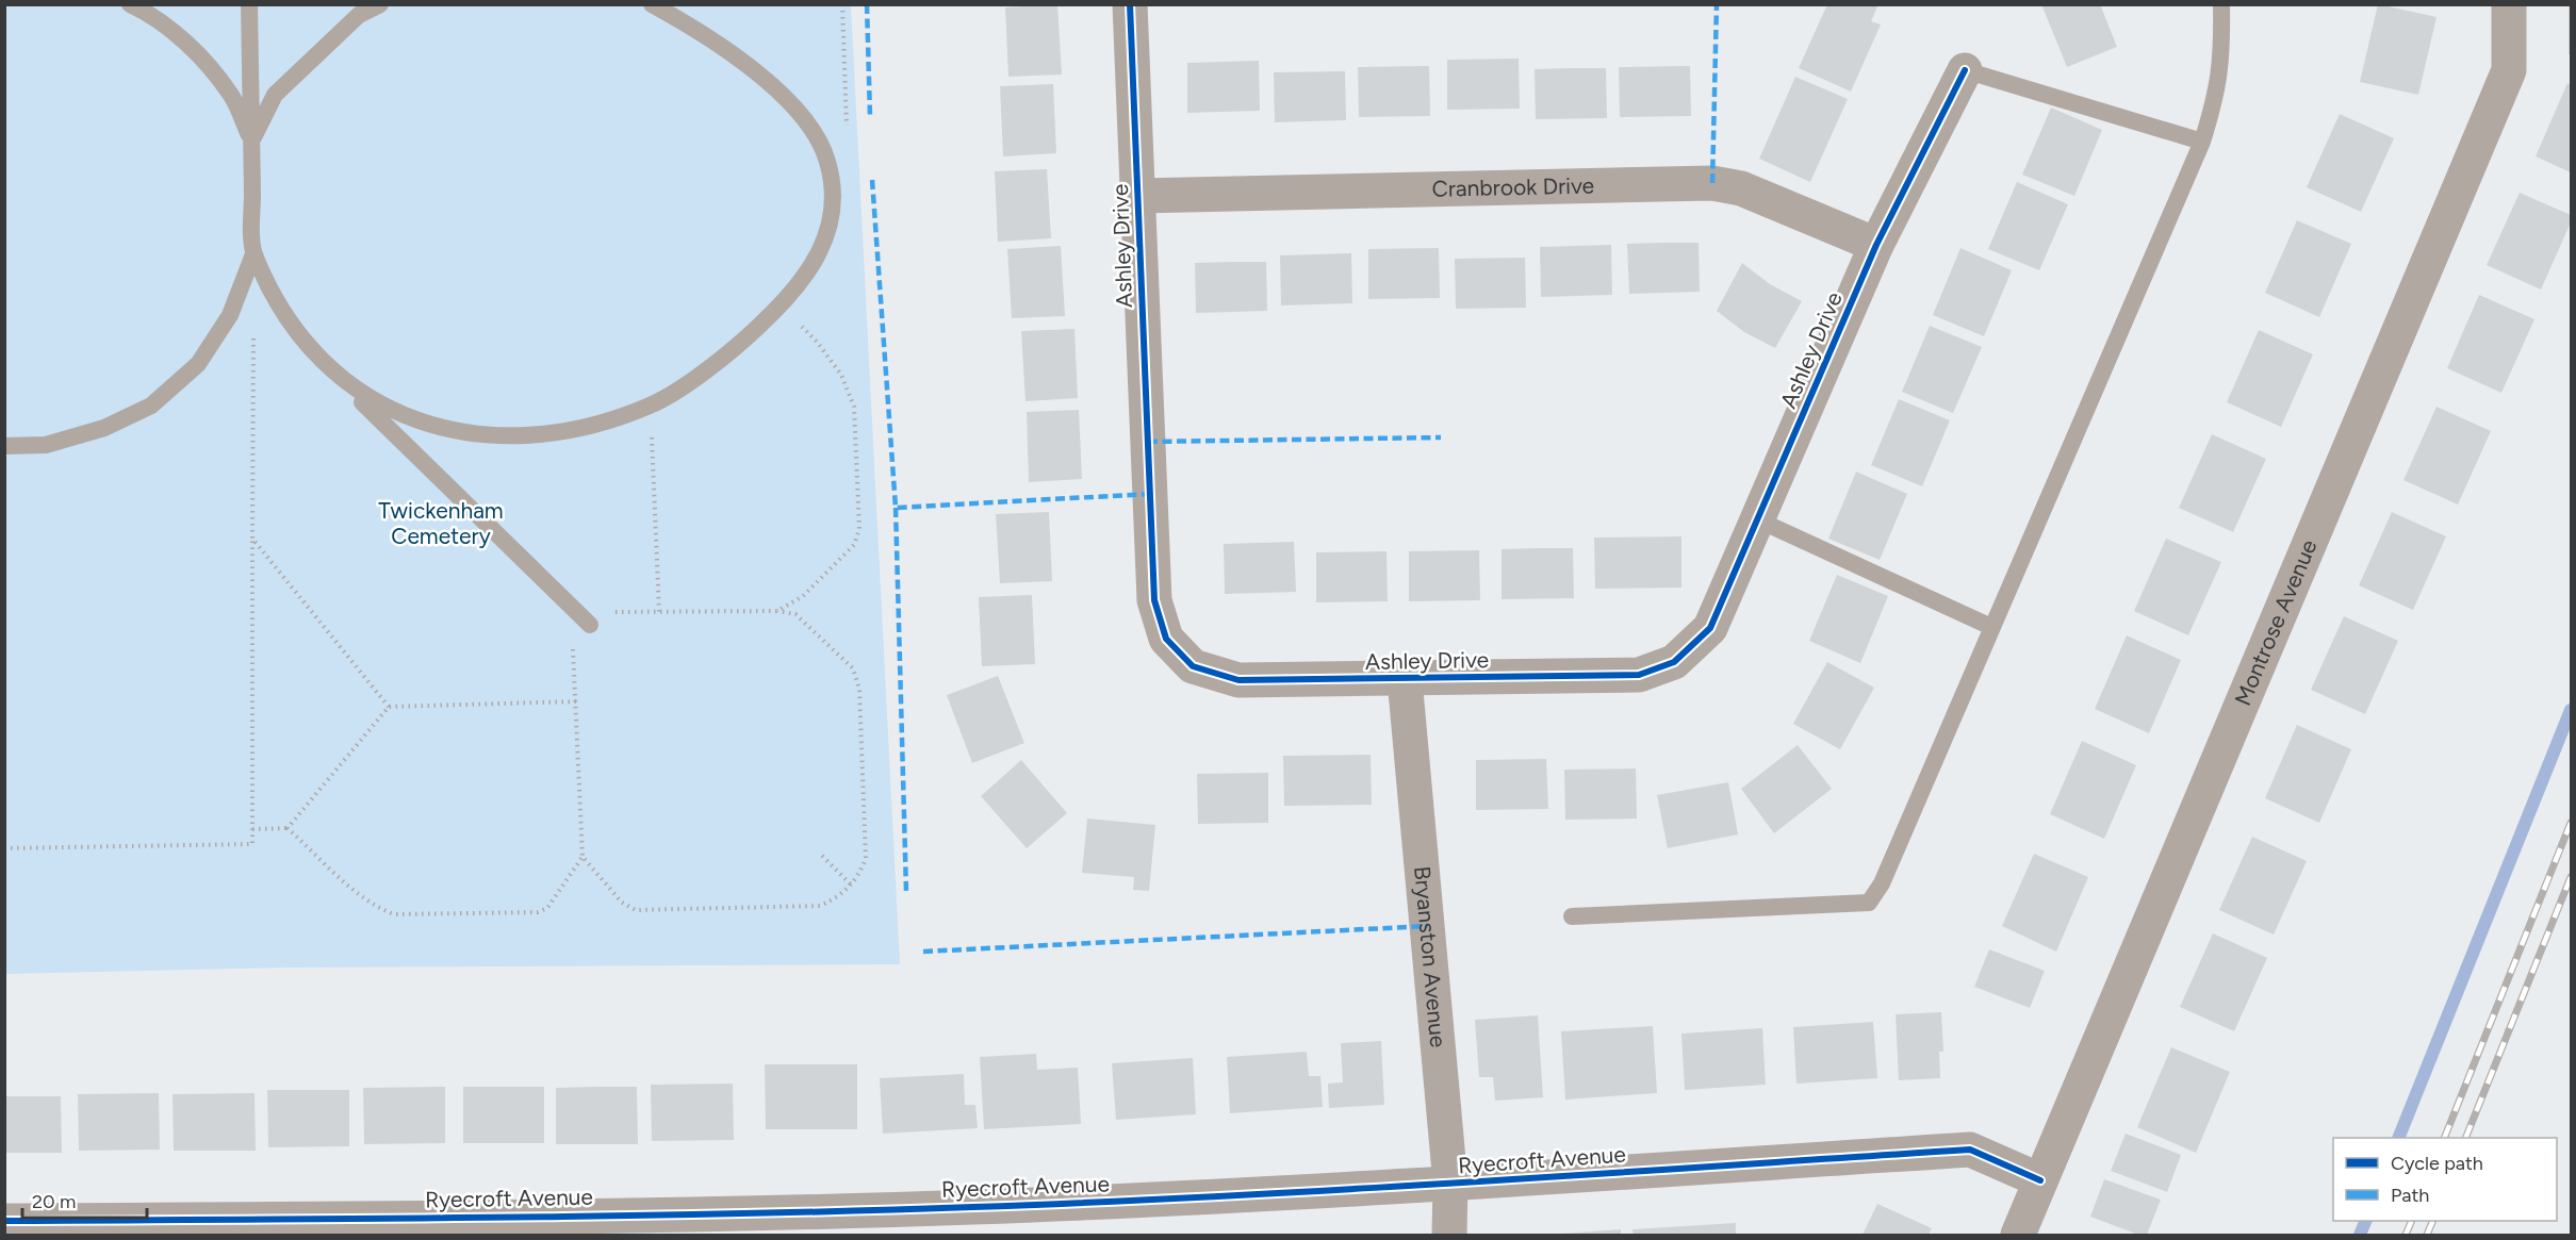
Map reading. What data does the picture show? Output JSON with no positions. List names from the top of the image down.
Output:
{
  "streets": {
    "street": [
      "Cranbrook Drive",
      "Ashley Drive",
      "Montrose Avenue",
      "Bryanston Avenue",
      "Ryecroft Avenue"
    ]
  },
  "crossings": [
    ["Cranbrook Drive", "Ashley Drive"],
    ["Ashley Drive", "Bryanston Avenue"],
    ["Montrose Avenue", "Ryecroft Avenue"],
    ["Bryanston Avenue", "Ryecroft Avenue"]
  ],
  "parks": ["Twickenham Cemetery"],
  "legend": ["Cycle path", "Path"],
  "scale_bar": "20 m"
}
